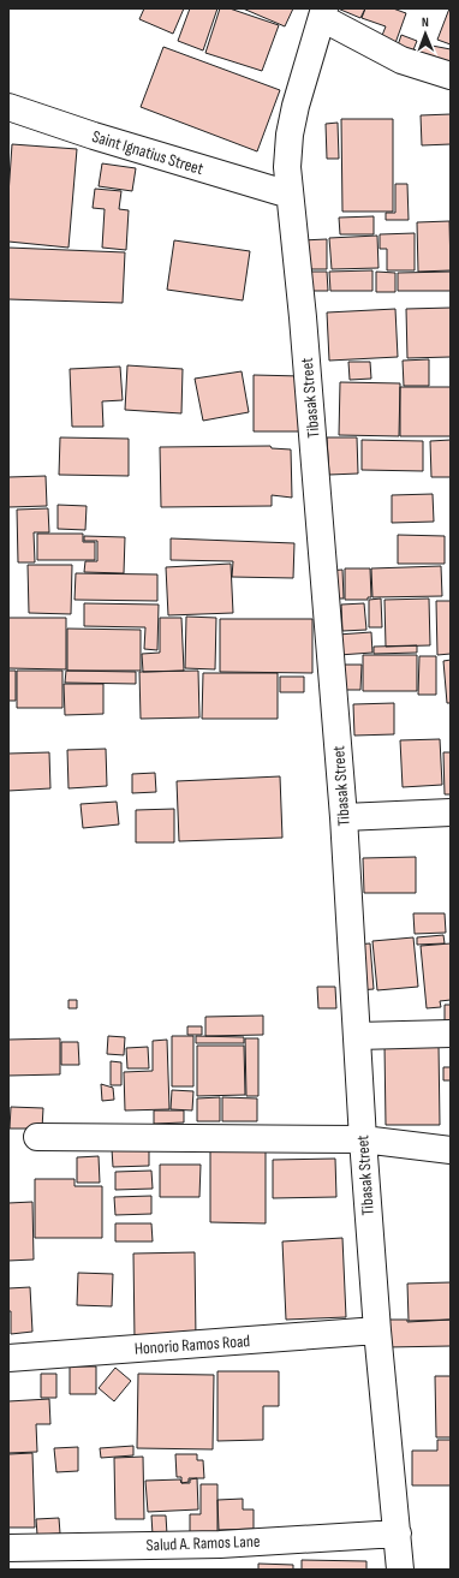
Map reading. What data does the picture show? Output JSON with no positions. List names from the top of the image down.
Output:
{
  "streets": {
    "street": [
      "Saint Ignatius Street",
      "Tibasak Street",
      "Honorio Ramos Road",
      "Salud A. Ramos Lane"
    ]
  },
  "crossings": [
    ["Saint Ignatius Street", "Tibasak Street"],
    ["Tibasak Street", "Honorio Ramos Road"],
    ["Tibasak Street", "Salud A. Ramos Lane"]
  ],
  "north": "top"
}
